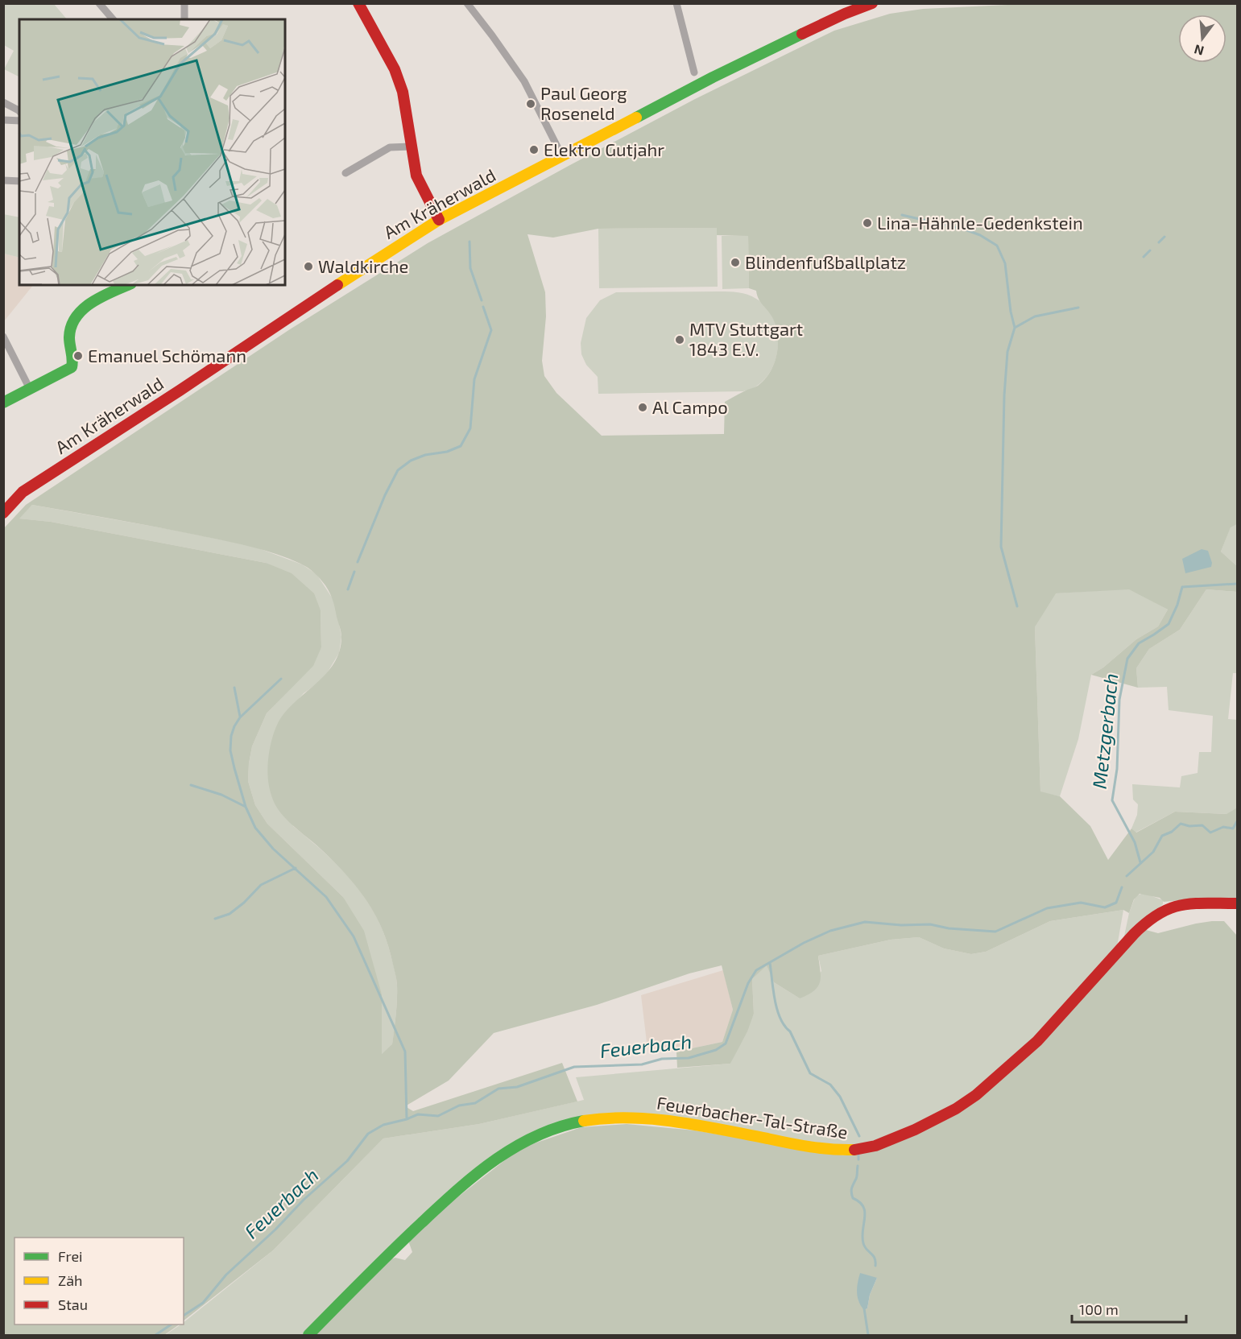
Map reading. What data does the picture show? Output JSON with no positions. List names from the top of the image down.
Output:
{
  "streets": {
    "main road": ["Am Kräherwald", "Feuerbacher-Tal-Straße"]
  },
  "water": ["Metzgerbach", "Feuerbach"],
  "places": [
    "Paul Georg Roseneld",
    "Elektro Gutjahr",
    "Lina-Hähnle-Gedenkstein",
    "Blindenfußballplatz",
    "Waldkirche",
    "MTV Stuttgart 1843 E.V.",
    "Emanuel Schömann",
    "Al Campo"
  ],
  "legend": ["Frei", "Zäh", "Stau"],
  "scale_bar": "100 m",
  "north": "bottom"
}
